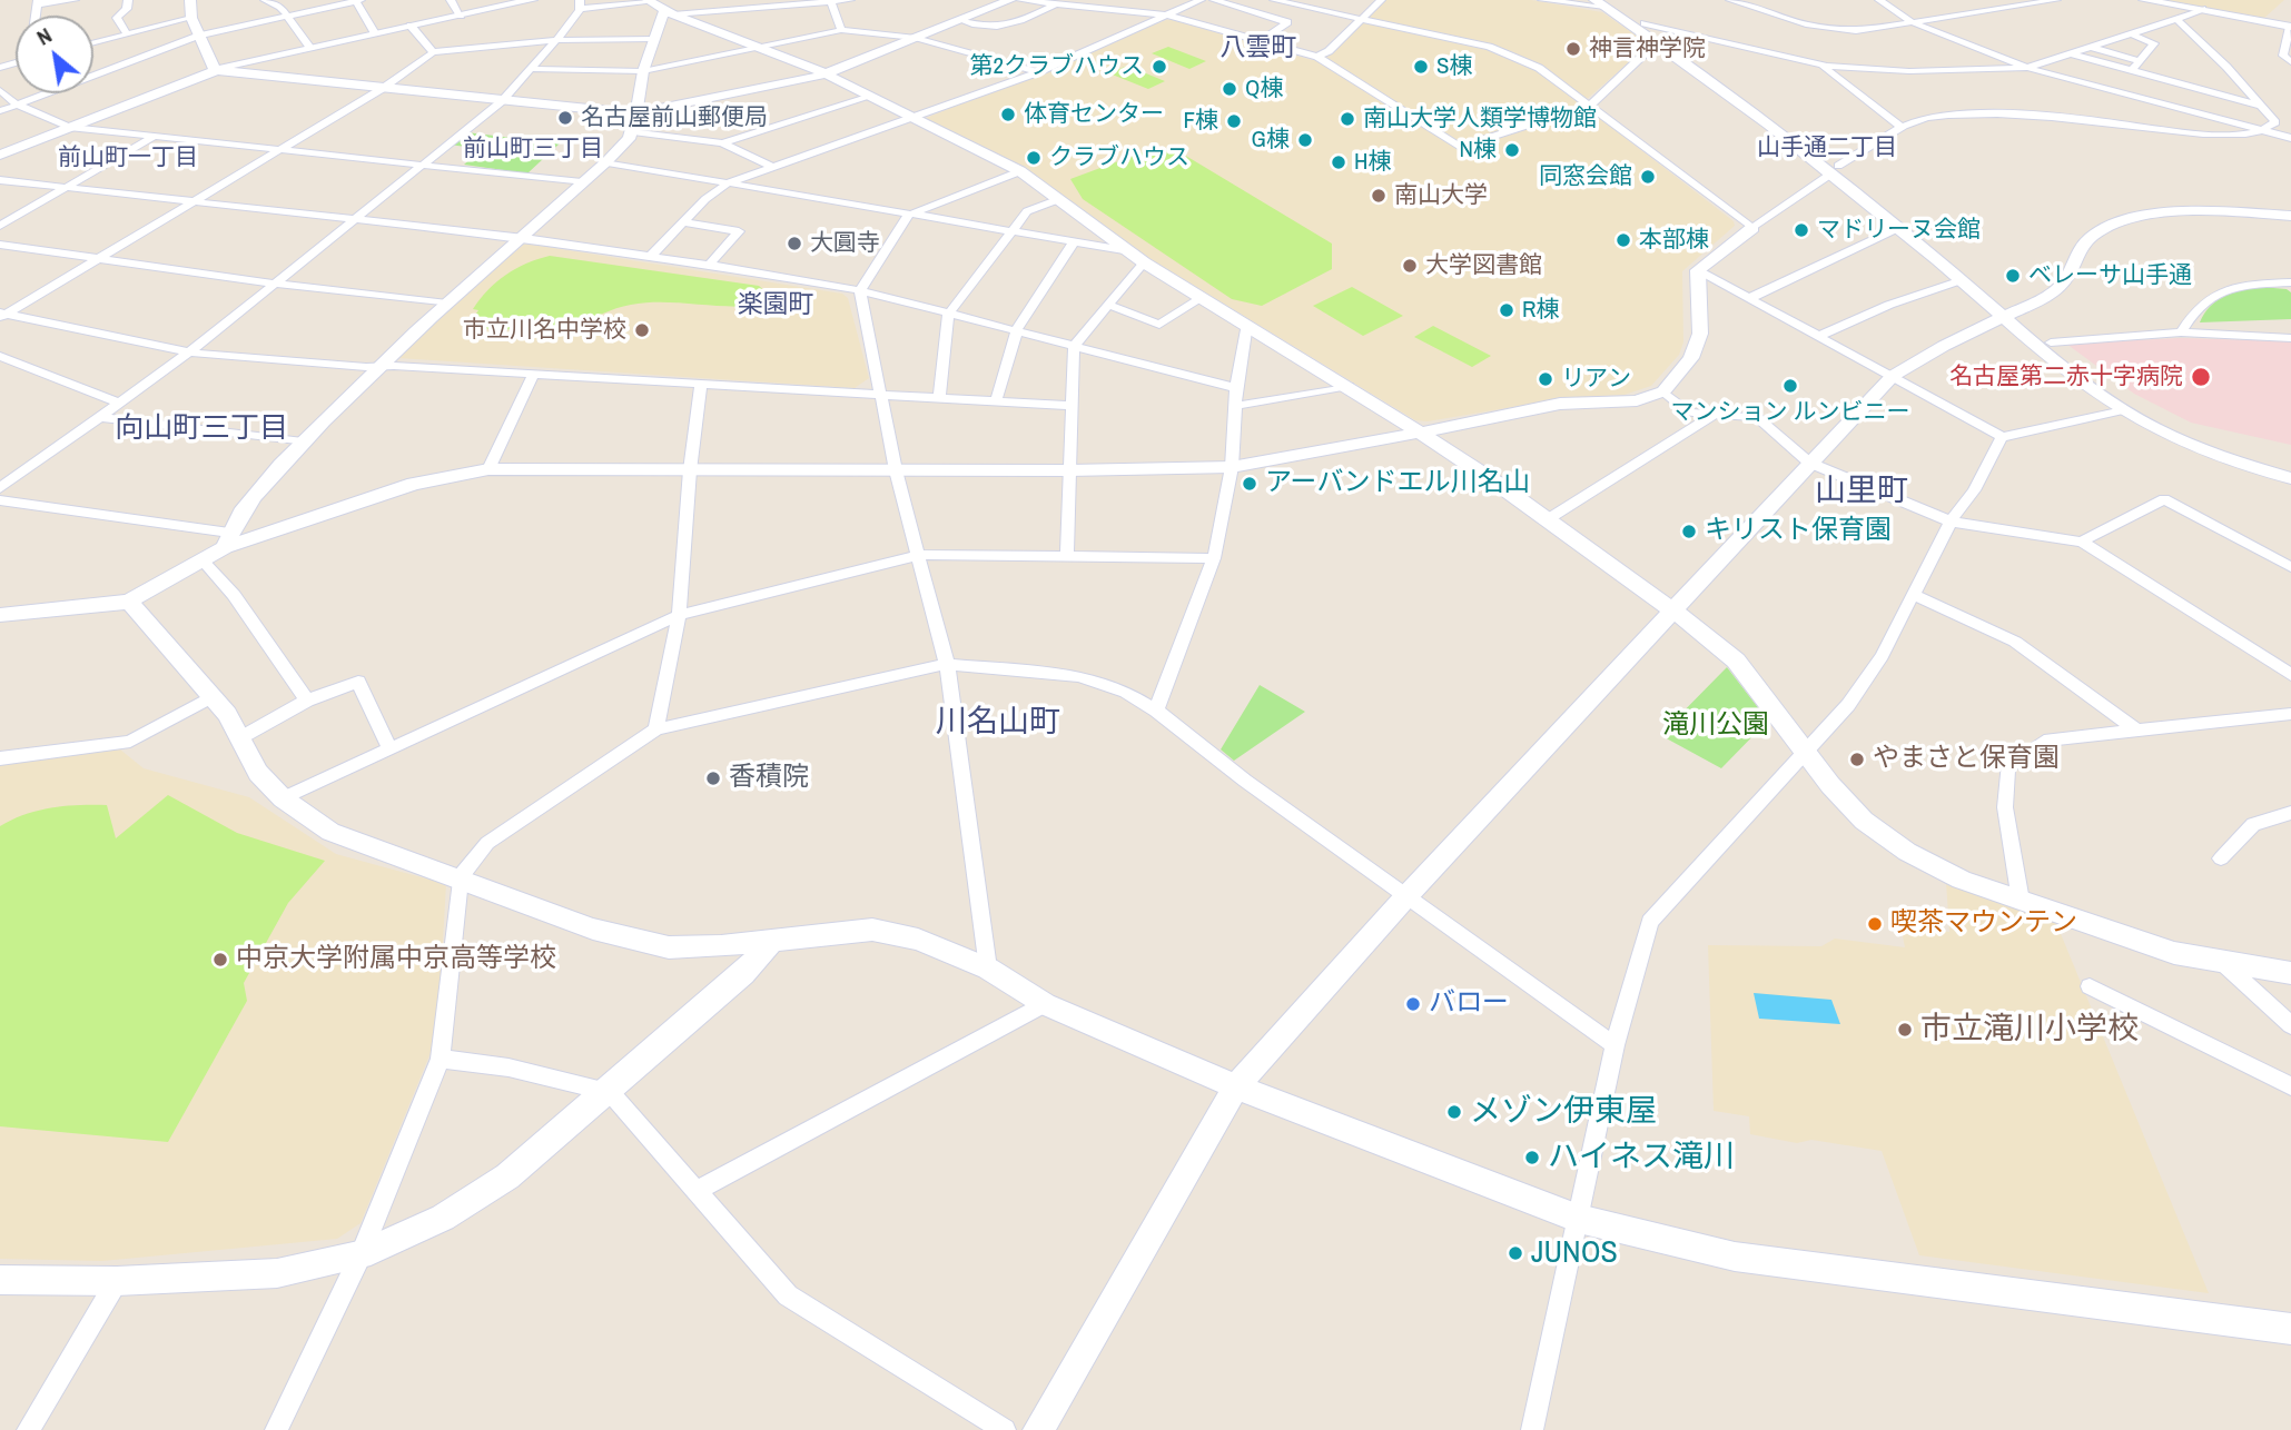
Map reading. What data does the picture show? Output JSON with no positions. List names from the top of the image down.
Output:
{
  "districts": [
    "八雲町",
    "山手通二丁目",
    "前山町三丁目",
    "前山町一丁目",
    "楽園町",
    "向山町三丁目",
    "山里町",
    "川名山町"
  ],
  "parks": ["滝川公園"],
  "places": [
    "神言神学院",
    "第2クラブハウス",
    "S棟",
    "Q棟",
    "体育センター",
    "名古屋前山郵便局",
    "南山大学人類学博物館",
    "F棟",
    "G棟",
    "N棟",
    "クラブハウス",
    "H棟",
    "同窓会館",
    "南山大学",
    "マドリーヌ会館",
    "本部棟",
    "大圓寺",
    "大学図書館",
    "ベレーサ山手通",
    "R棟",
    "市立川名中学校",
    "名古屋第二赤十字病院",
    "リアン",
    "マンション ルンビニー",
    "アーバンドエル川名山",
    "キリスト保育園",
    "やまさと保育園",
    "香積院",
    "喫茶マウンテン",
    "中京大学附属中京高等学校",
    "バロー",
    "市立滝川小学校",
    "メゾン伊東屋",
    "ハイネス滝川",
    "JUNOS"
  ],
  "north": "top left"
}
